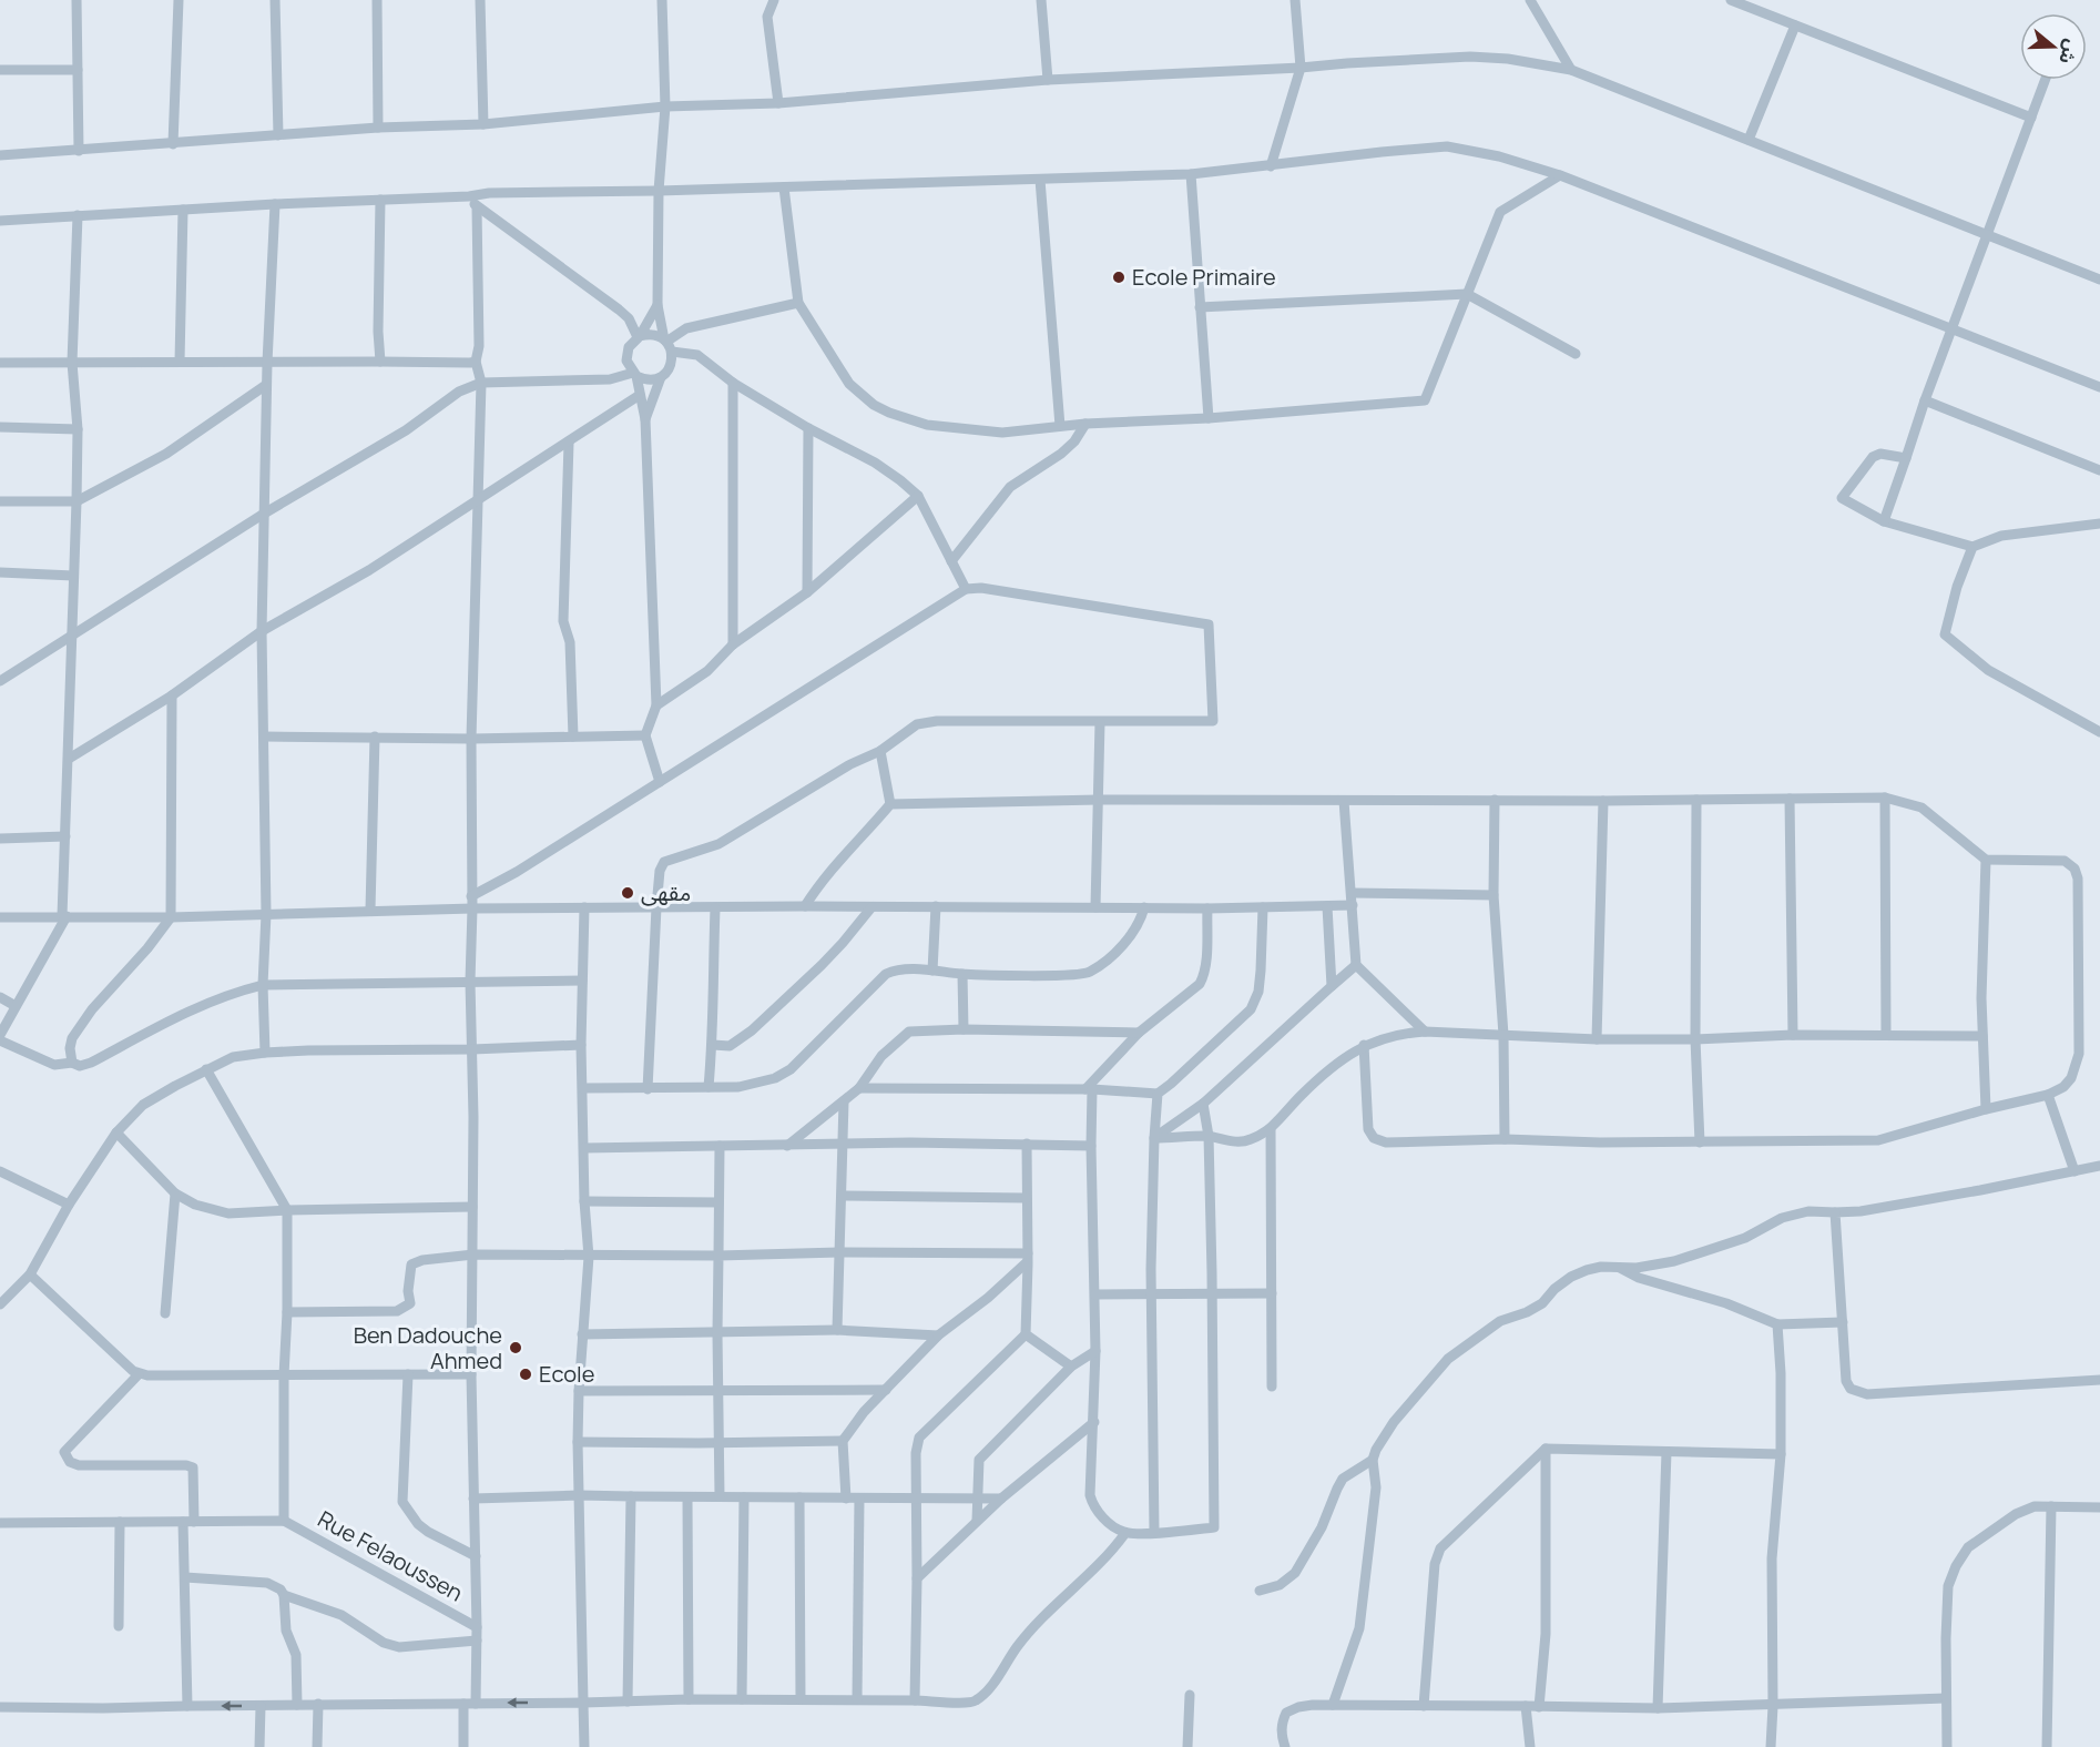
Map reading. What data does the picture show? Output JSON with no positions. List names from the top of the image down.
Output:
{
  "streets": {
    "street": ["Rue Felaoussen"]
  },
  "places": [
    "Ecole Primaire",
    "مقهى",
    "Ben Dadouche Ahmed",
    "Ecole"
  ],
  "north": "right"
}
